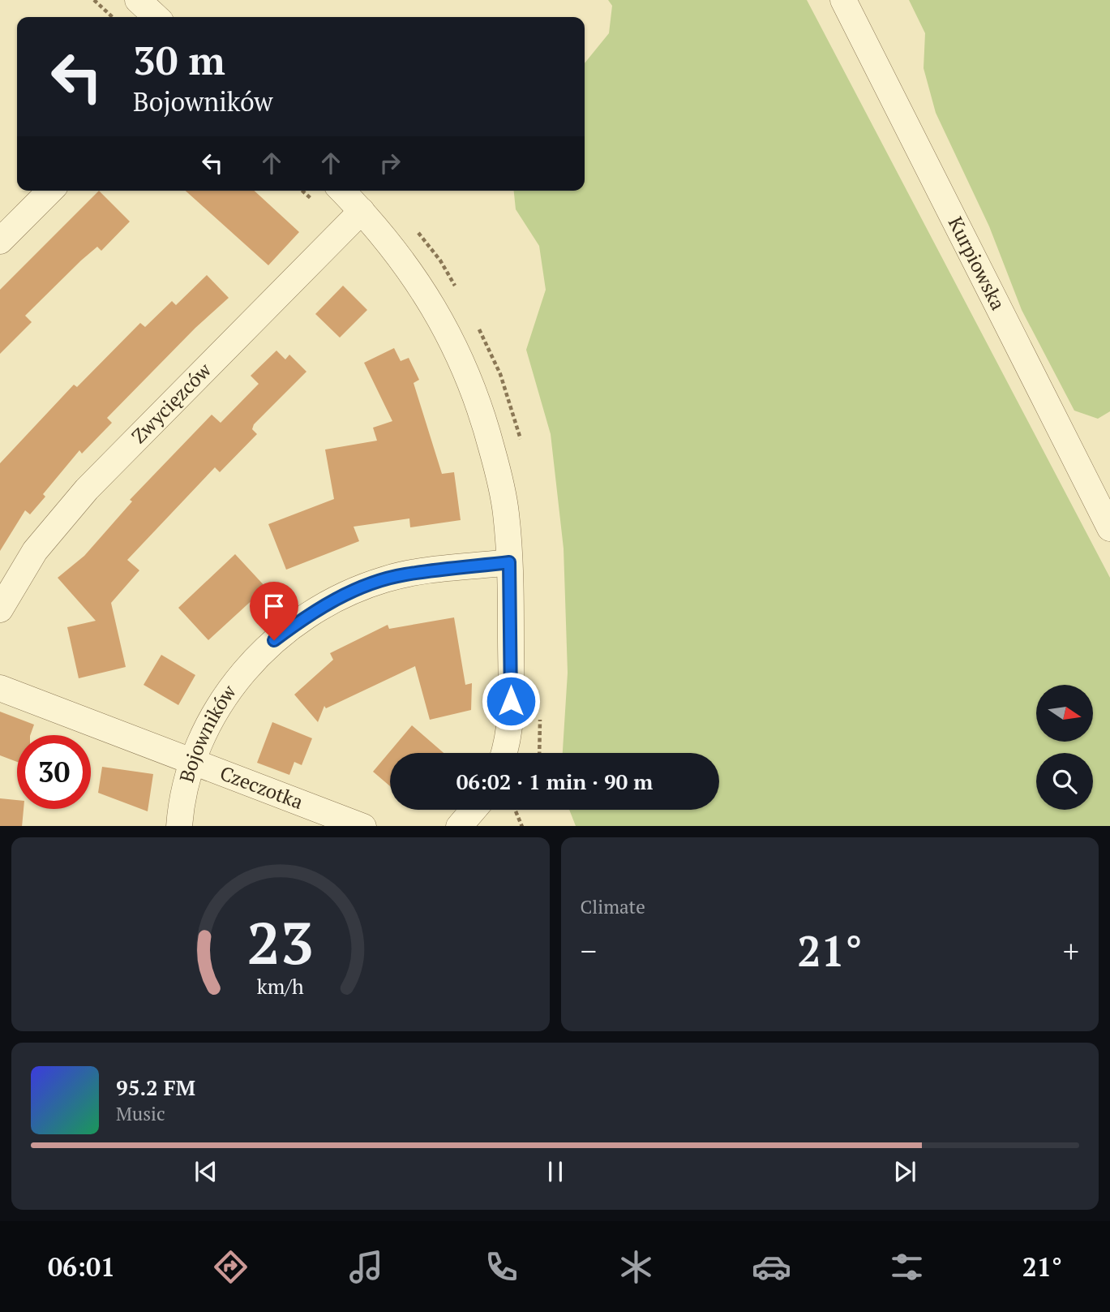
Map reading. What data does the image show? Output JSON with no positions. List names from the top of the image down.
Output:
{
  "streets": {
    "street": [
      "Kurpiowska",
      "Zwycięzców",
      "Bojowników",
      "Czeczotka"
    ]
  },
  "crossings": [
    ["Bojowników", "Czeczotka"]
  ],
  "north": "right",
  "page": {
    "turn": ["30 m", "Bojowników"],
    "limit": "30",
    "trip": "06:02 · 1 min · 90 m",
    "tile": "Climate",
    "heat": ["−", "21°", "+"],
    "song": ["95.2 FM", "Music"],
    "tabs": ["06:01", "21°"],
    "gauge": ["23", "km/h"]
  }
}
